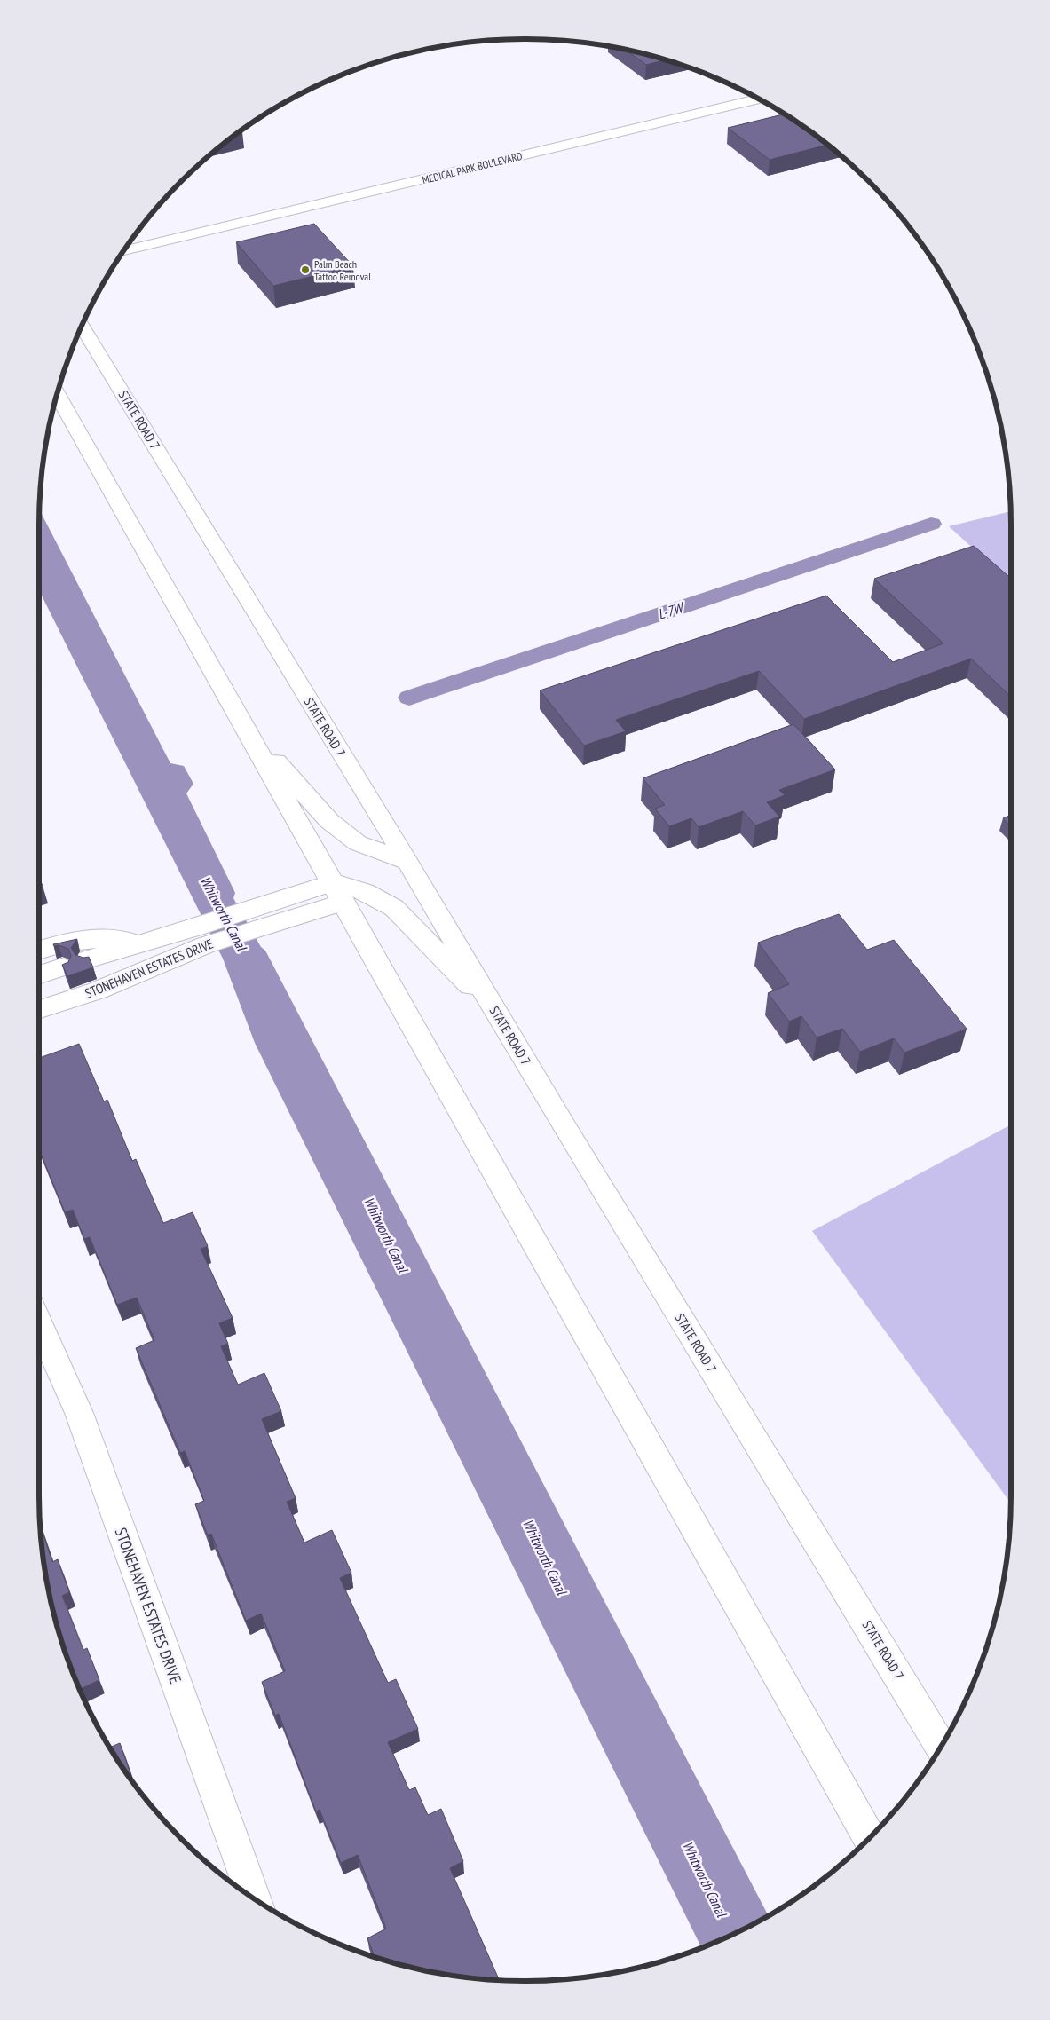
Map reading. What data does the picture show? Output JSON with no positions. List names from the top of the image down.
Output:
{
  "streets": {
    "main road": ["MEDICAL PARK BOULEVARD", "STATE ROAD 7", "STONEHAVEN ESTATES DRIVE"]
  },
  "water": ["L-7W", "Whitworth Canal"],
  "places": ["Palm Beach Tattoo Removal"]
}
